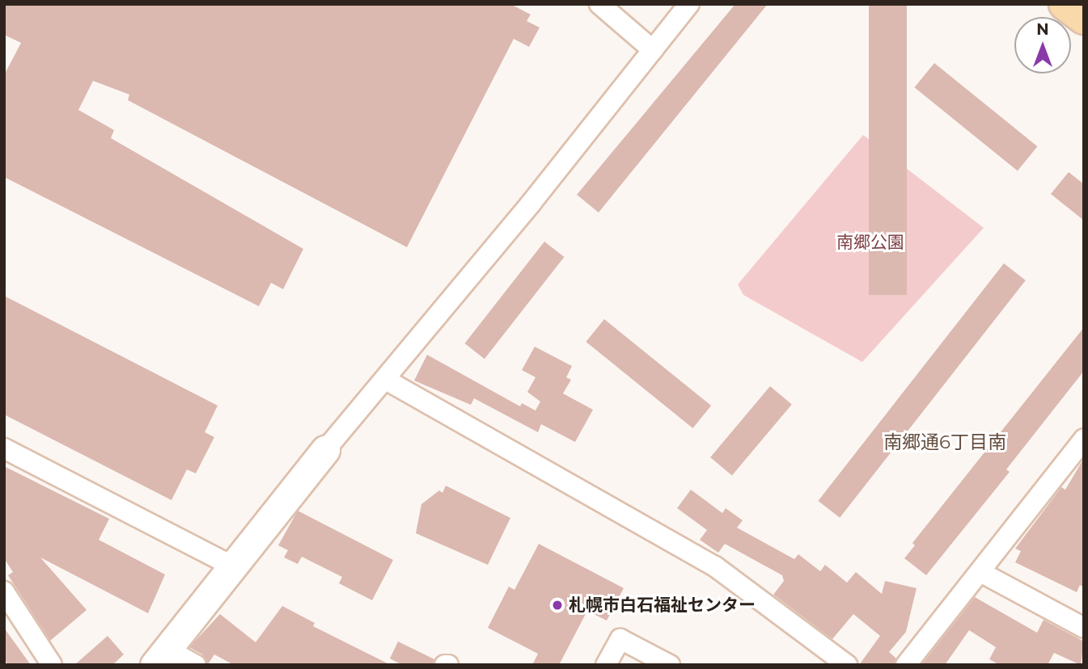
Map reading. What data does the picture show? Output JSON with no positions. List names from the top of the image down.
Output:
{
  "districts": ["南郷通6丁目南"],
  "parks": ["南郷公園"],
  "places": ["札幌市白石福祉センター"],
  "north": "top"
}
